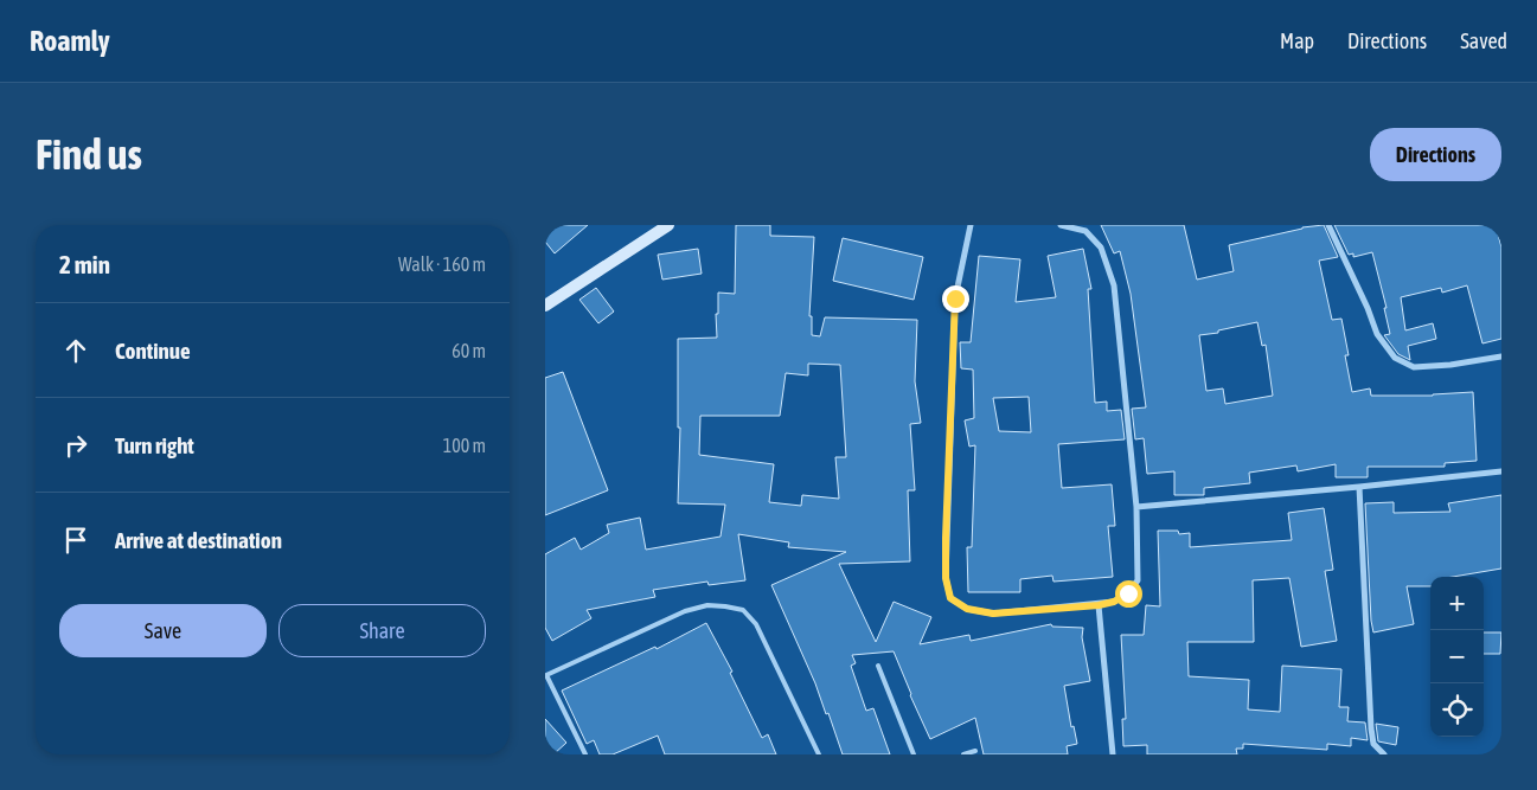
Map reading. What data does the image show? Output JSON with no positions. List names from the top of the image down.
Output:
{
  "page": {
    "header": "Roamly",
    "nav": ["Map", "Directions", "Saved"],
    "buttons": [
      "Directions",
      ["Save", "Share"]
    ],
    "title": "Find us",
    "heading": ["2 min", "Walk · 160 m"],
    "list": [
      ["Continue", "60 m"],
      ["Turn right", "100 m"],
      "Arrive at destination"
    ],
    "map_buttons": ["+", "−"]
  }
}
